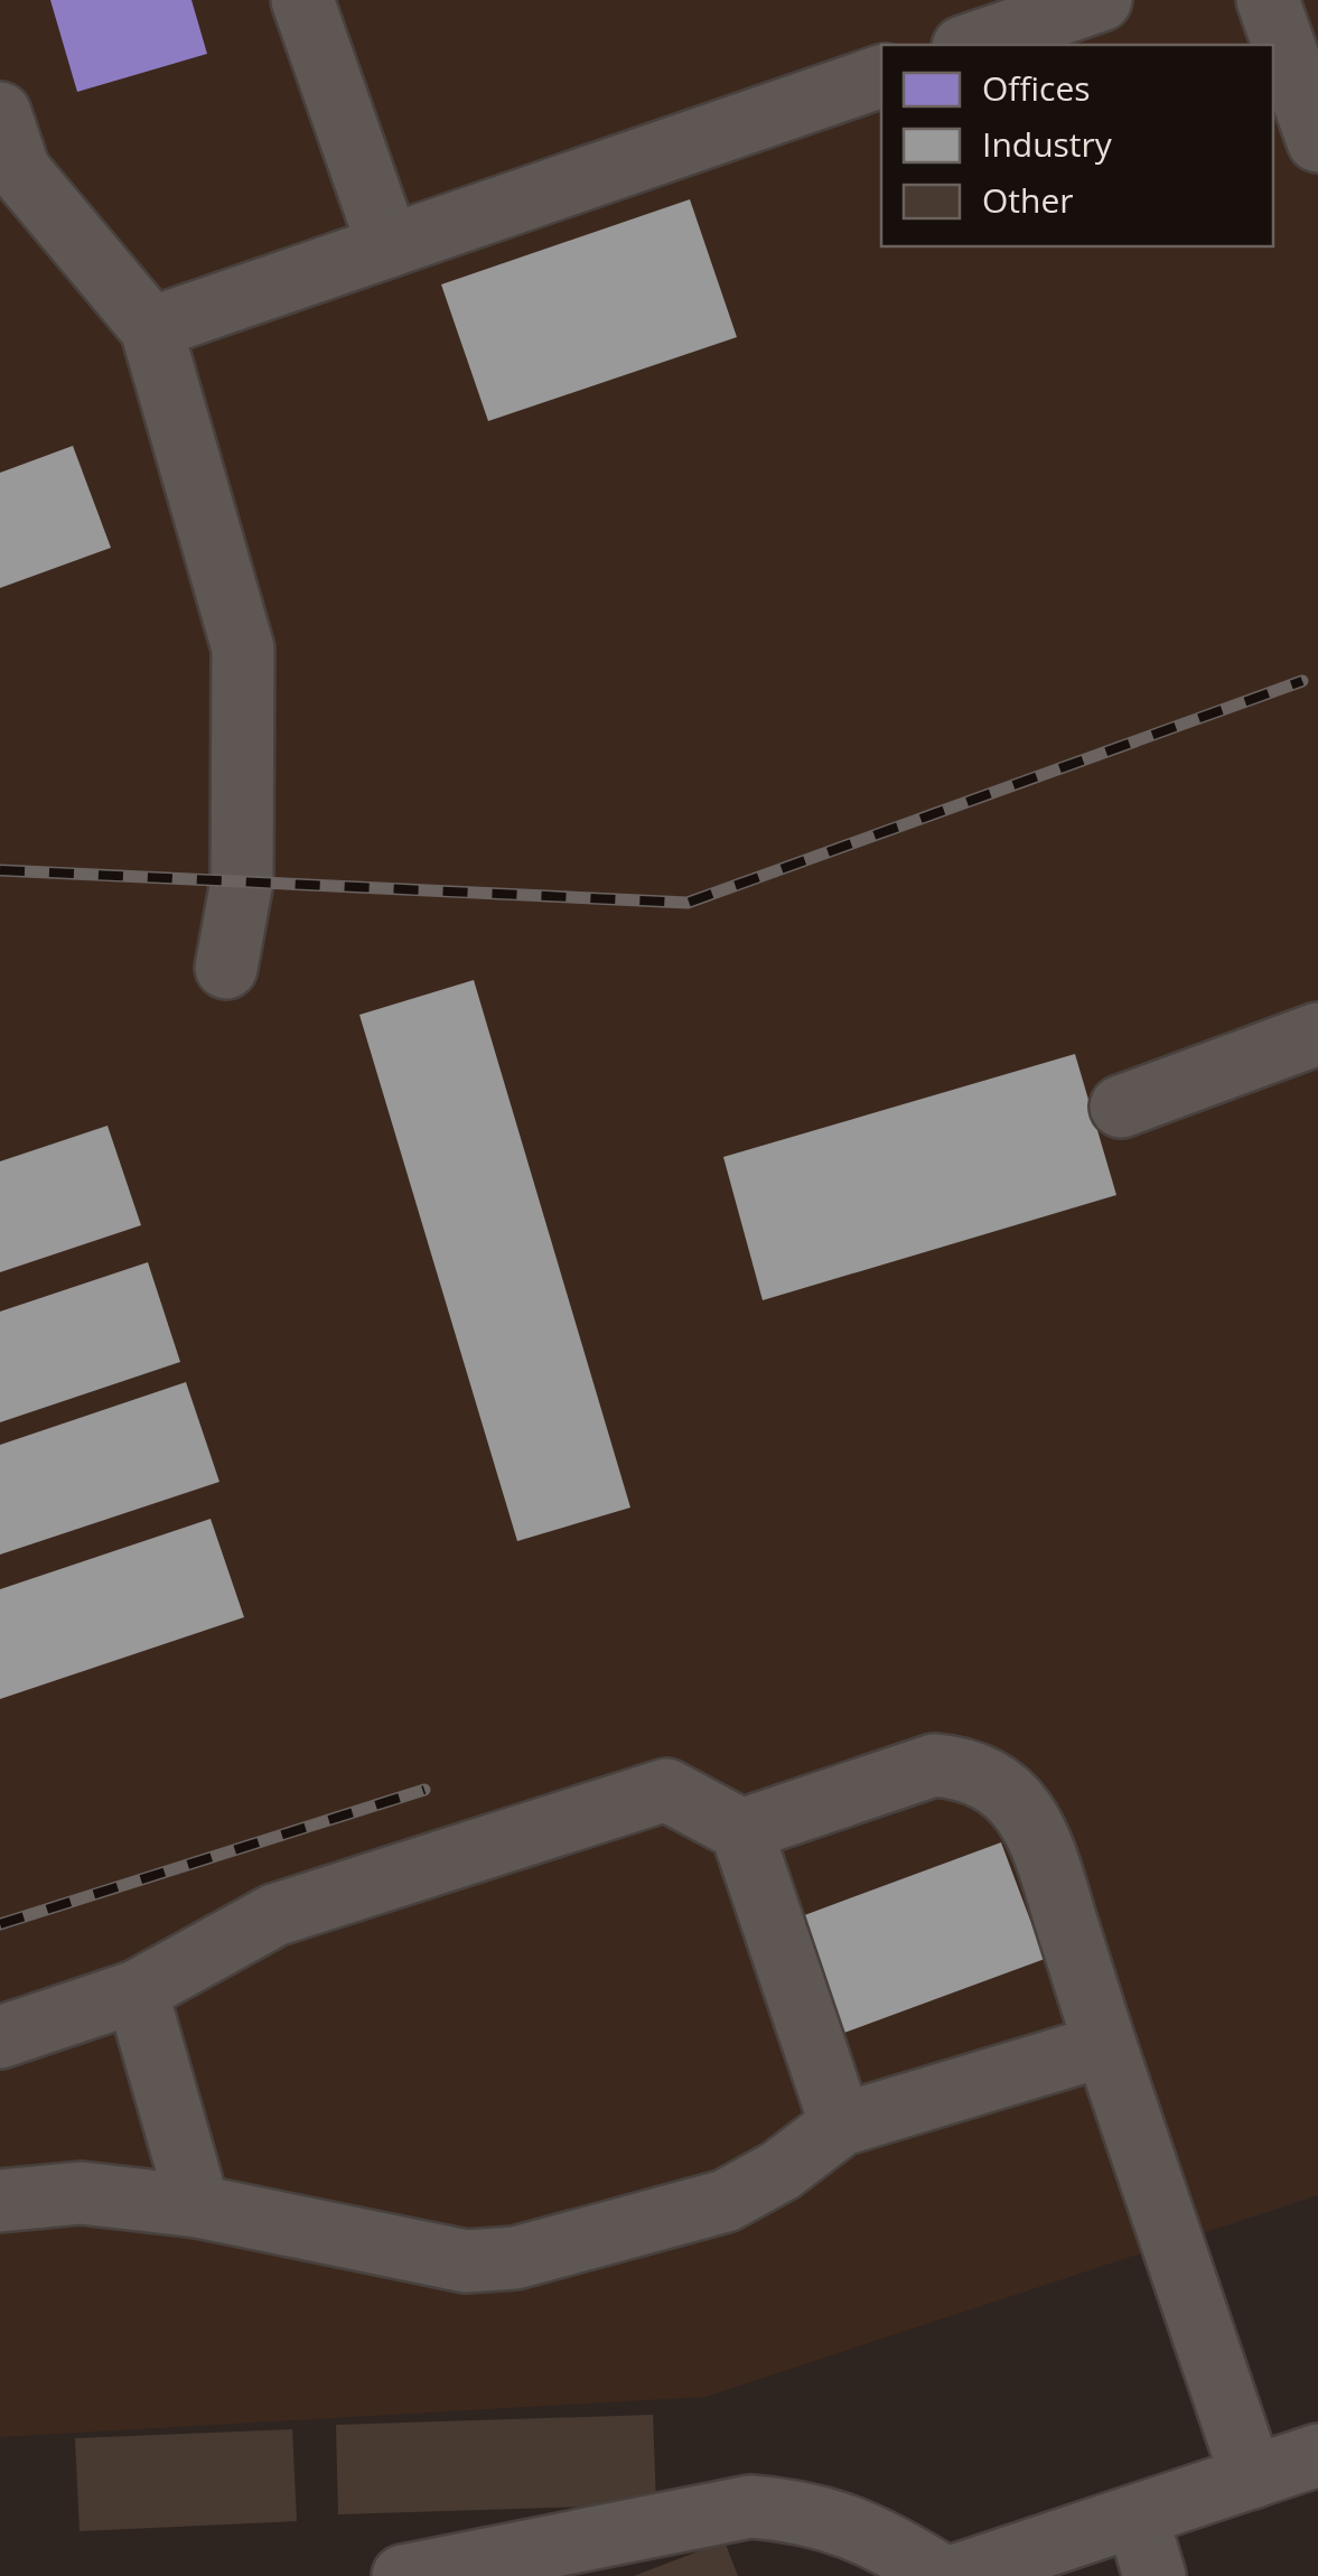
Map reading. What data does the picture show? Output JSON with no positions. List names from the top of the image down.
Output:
{
  "legend": ["Offices", "Industry", "Other"]
}
